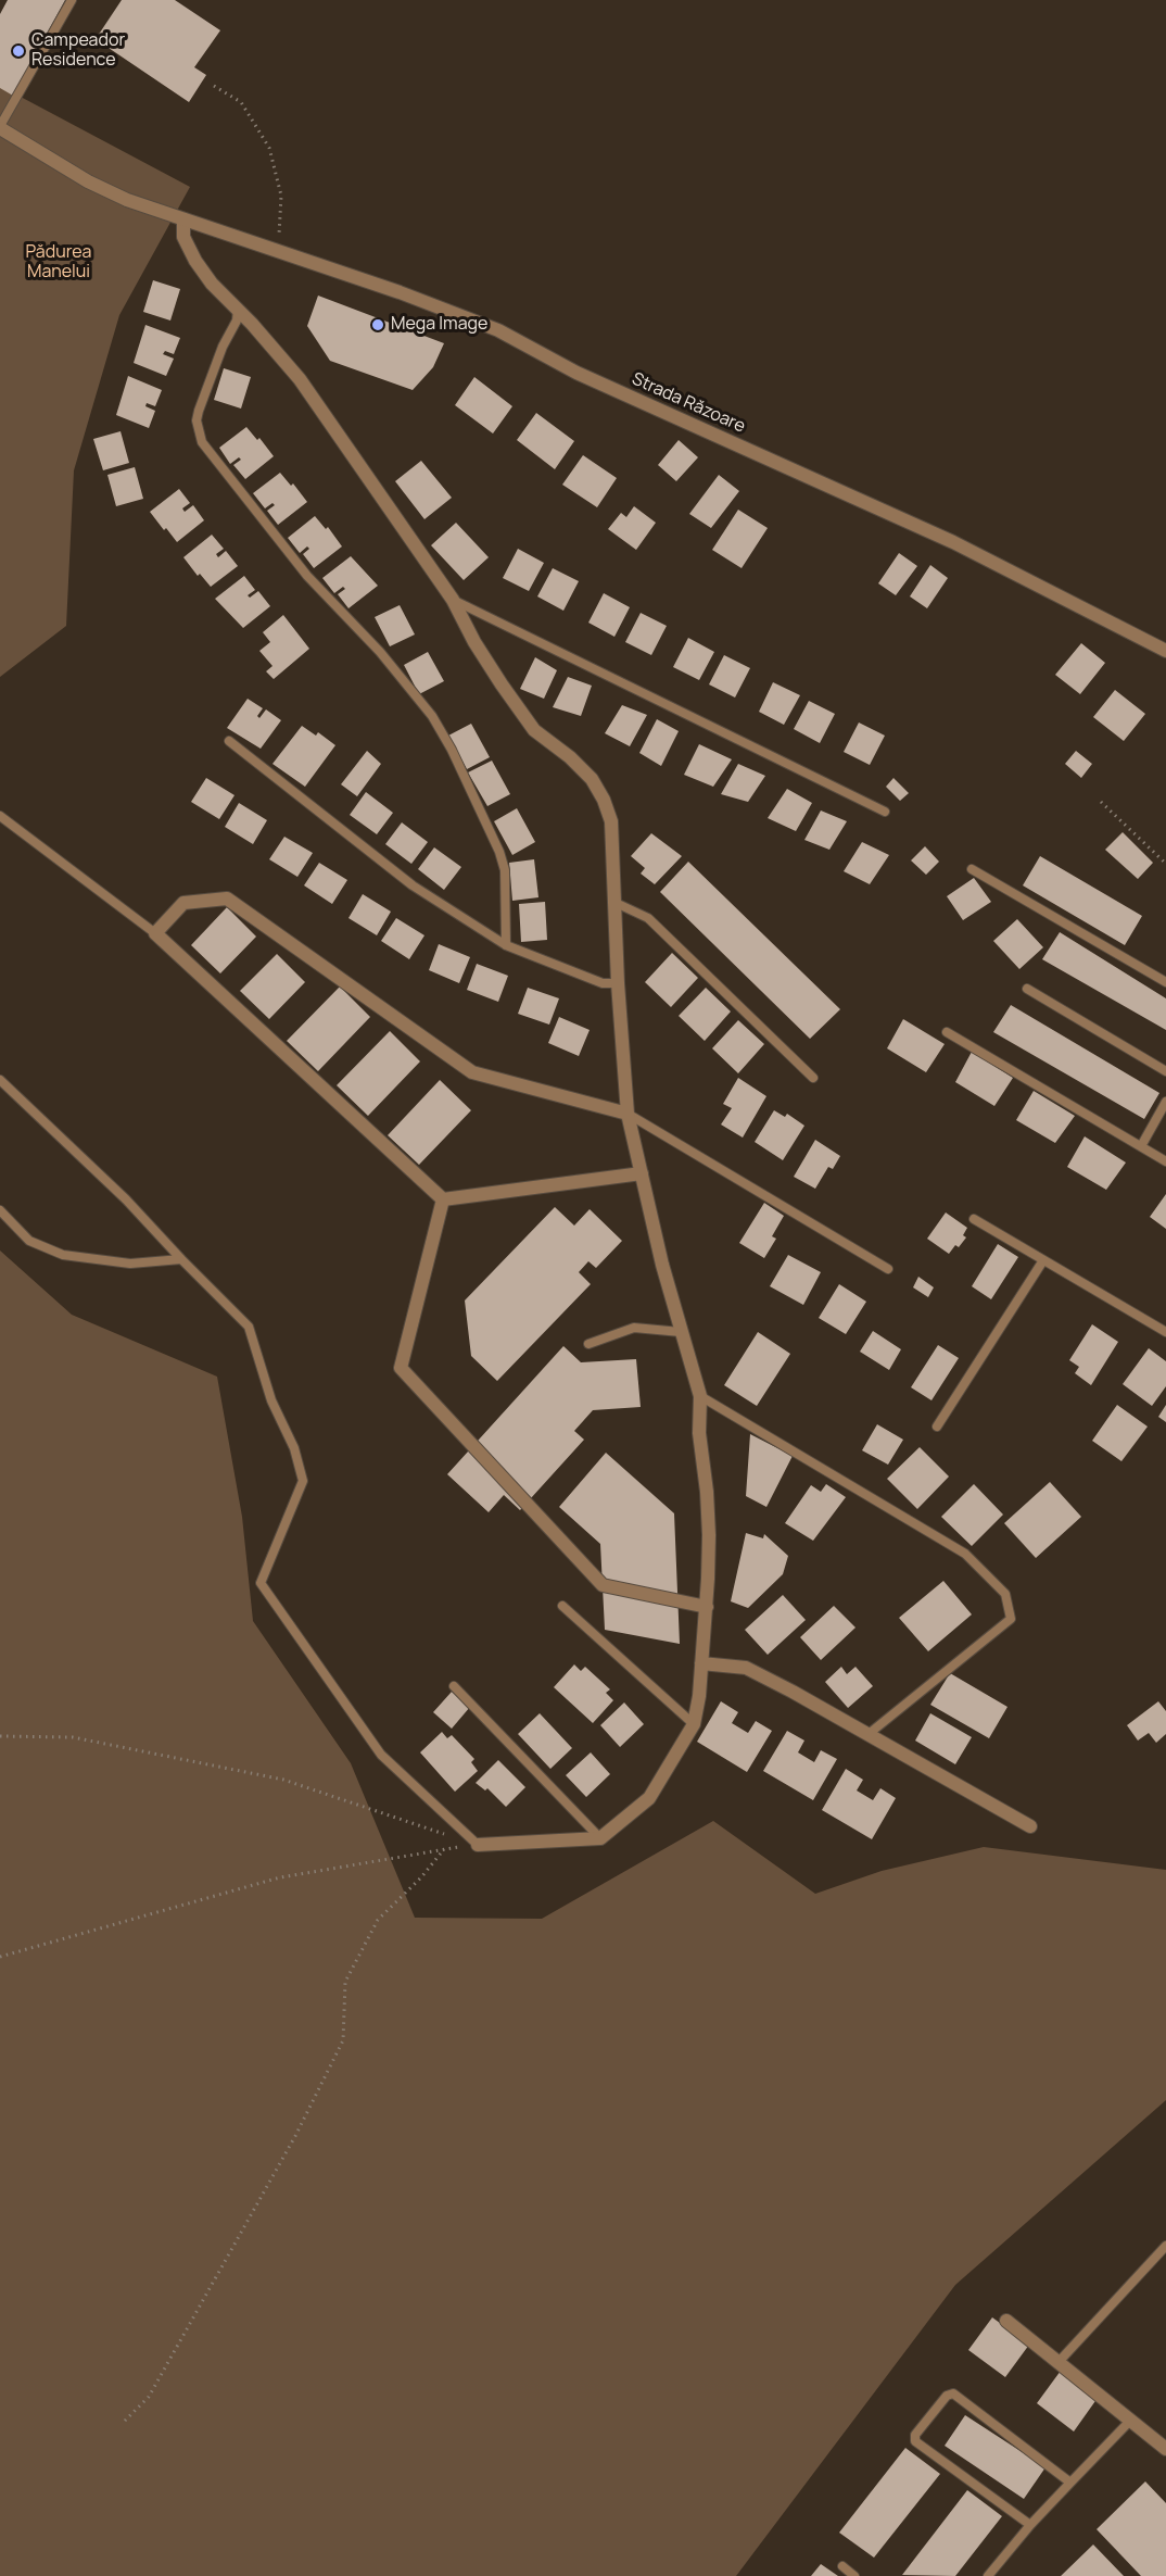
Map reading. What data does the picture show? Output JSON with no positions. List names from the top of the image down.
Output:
{
  "streets": {
    "street": ["Strada Răzoare"]
  },
  "parks": ["Pădurea Manelui"],
  "places": ["Campeador Residence", "Mega Image"]
}
